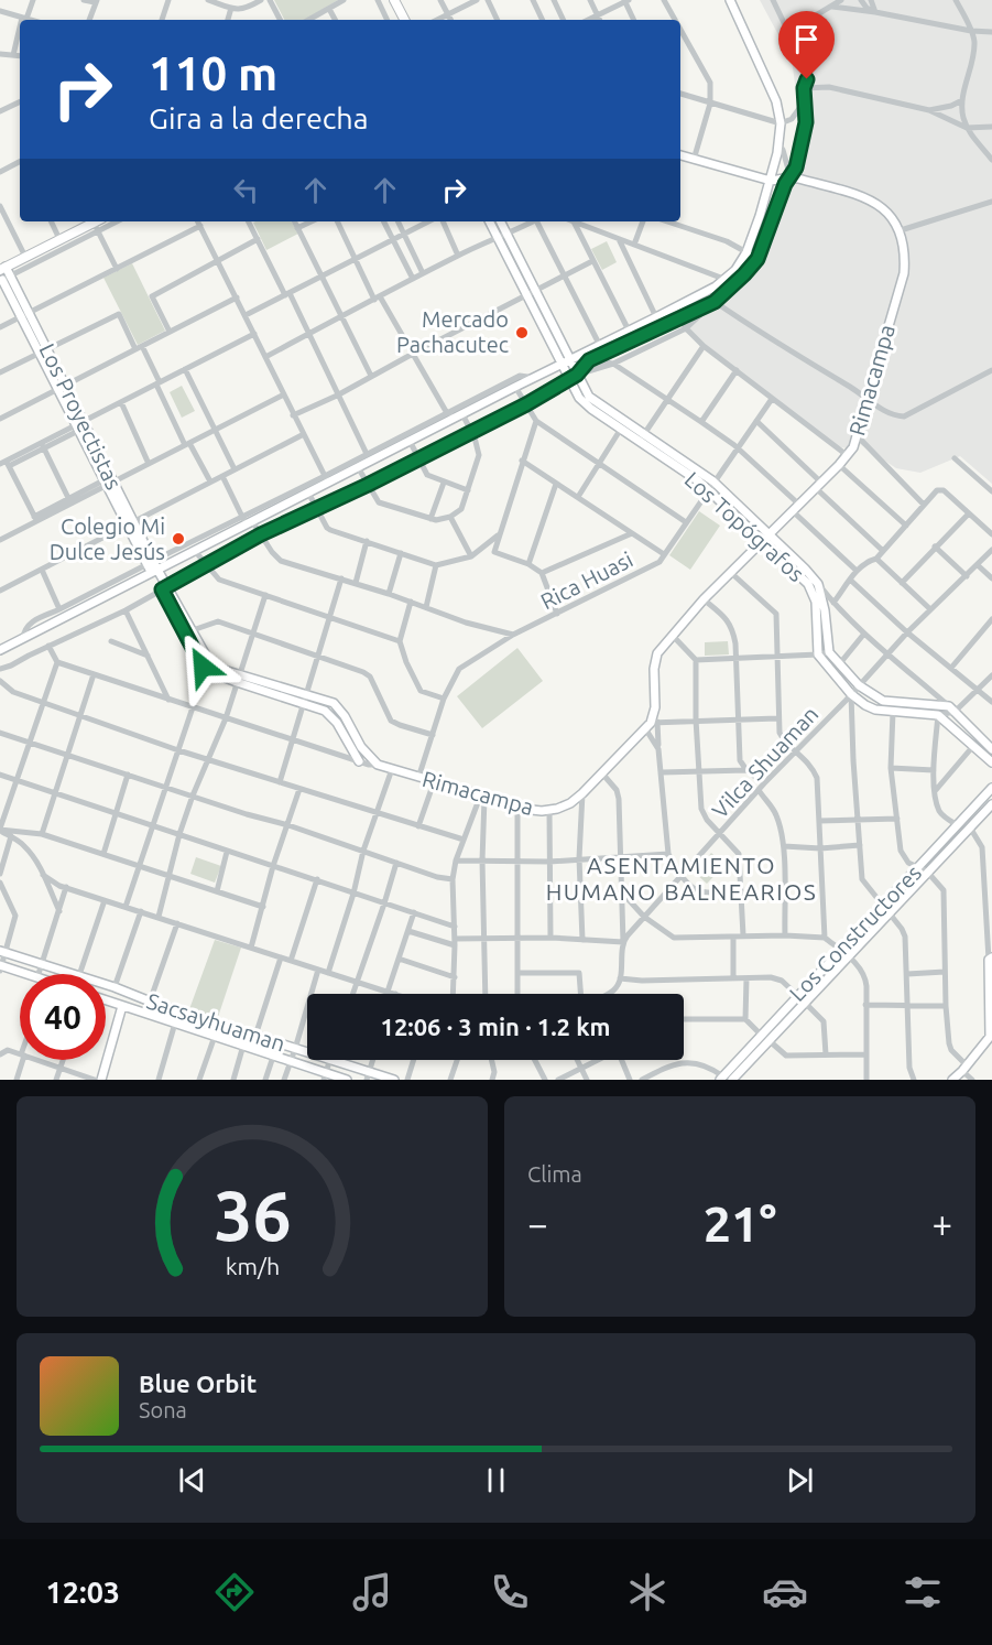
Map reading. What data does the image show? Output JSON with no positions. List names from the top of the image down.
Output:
{
  "streets": {
    "main road": [
      "Rimacampa",
      "Los Proyectistas",
      "Los Topógrafos",
      "Los Constructores",
      "Sacsayhuaman"
    ],
    "street": ["Rica Huasi", "Vilca Shuaman"]
  },
  "crossings": [
    ["Rimacampa", "Los Proyectistas"],
    ["Rimacampa", "Los Topógrafos"],
    ["Rimacampa", "Rica Huasi"],
    ["Los Topógrafos", "Rica Huasi"]
  ],
  "districts": ["ASENTAMIENTO HUMANO BALNEARIOS"],
  "places": ["Mercado Pachacutec", "Colegio Mi Dulce Jesús"],
  "page": {
    "turn": ["110 m", "Gira a la derecha"],
    "limit": "40",
    "trip": "12:06 · 3 min · 1.2 km",
    "tile": "Clima",
    "heat": ["−", "21°", "+"],
    "song": ["Blue Orbit", "Sona"],
    "tabs": "12:03",
    "gauge": ["36", "km/h"]
  }
}
